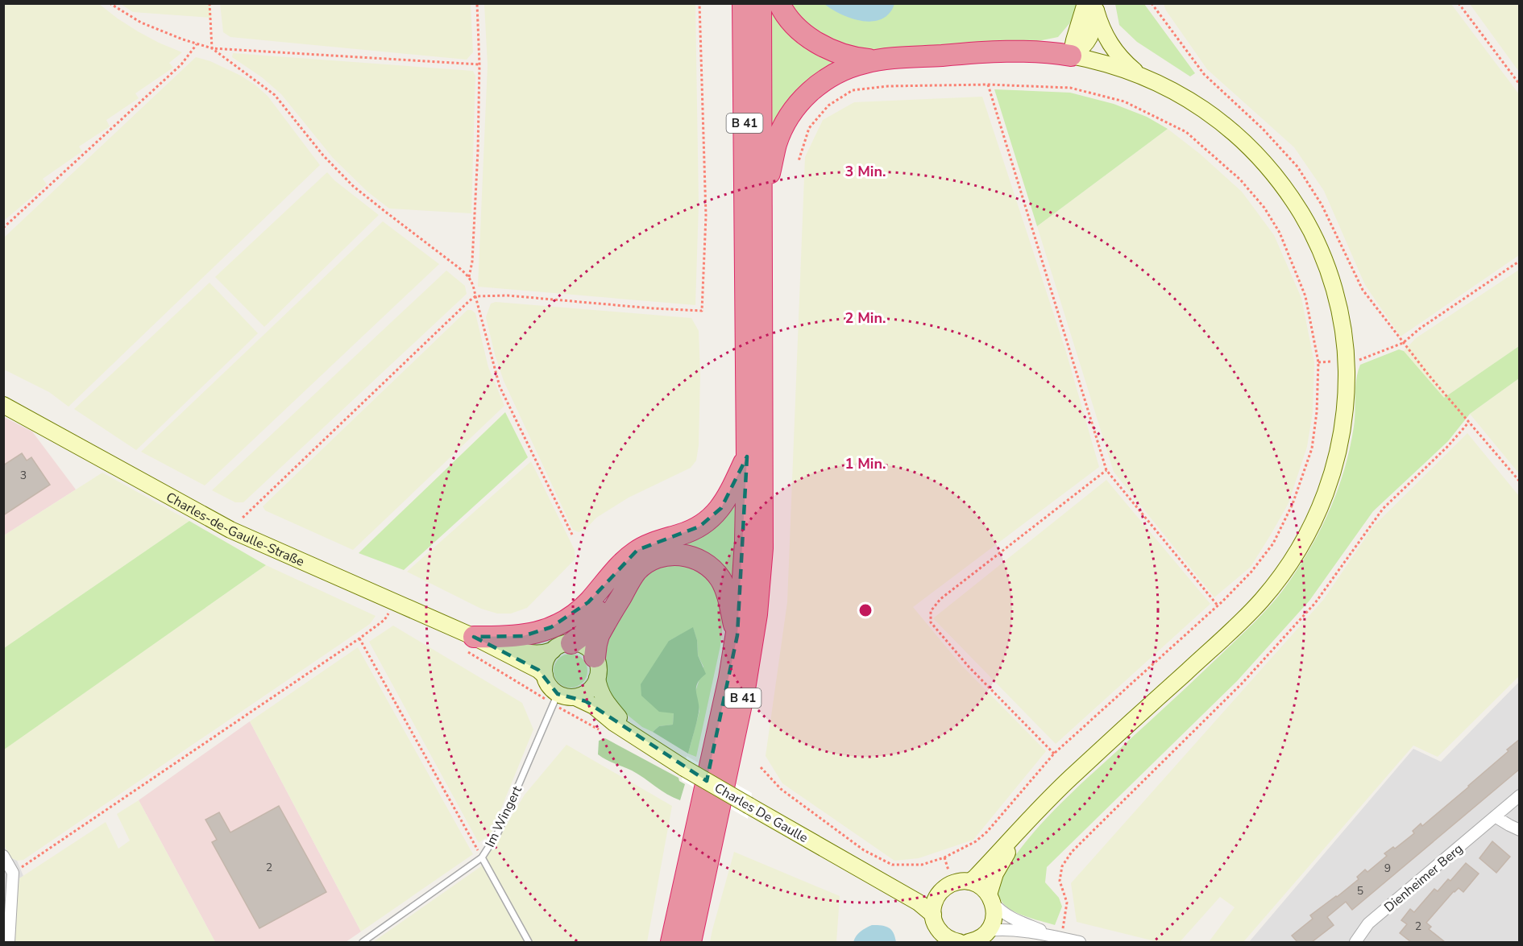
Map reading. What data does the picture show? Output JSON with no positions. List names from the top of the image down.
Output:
{
  "streets": {
    "highway": ["B 41"],
    "street": ["Charles-de-Gaulle-Straße", "Charles De Gaulle", "Dienheimer Berg"],
    "lane": ["Im Wingert"]
  },
  "crossings": [
    ["B 41", "Charles-de-Gaulle-Straße"],
    ["B 41", "Charles De Gaulle"],
    ["B 41", "Im Wingert"],
    ["Charles-de-Gaulle-Straße", "Charles De Gaulle"],
    ["Charles-de-Gaulle-Straße", "Im Wingert"],
    ["Charles De Gaulle", "Im Wingert"]
  ],
  "house_numbers": [
    "3",
    "2",
    "9",
    "5",
    "2"
  ],
  "rings": ["3 Min.", "2 Min.", "1 Min."]
}
